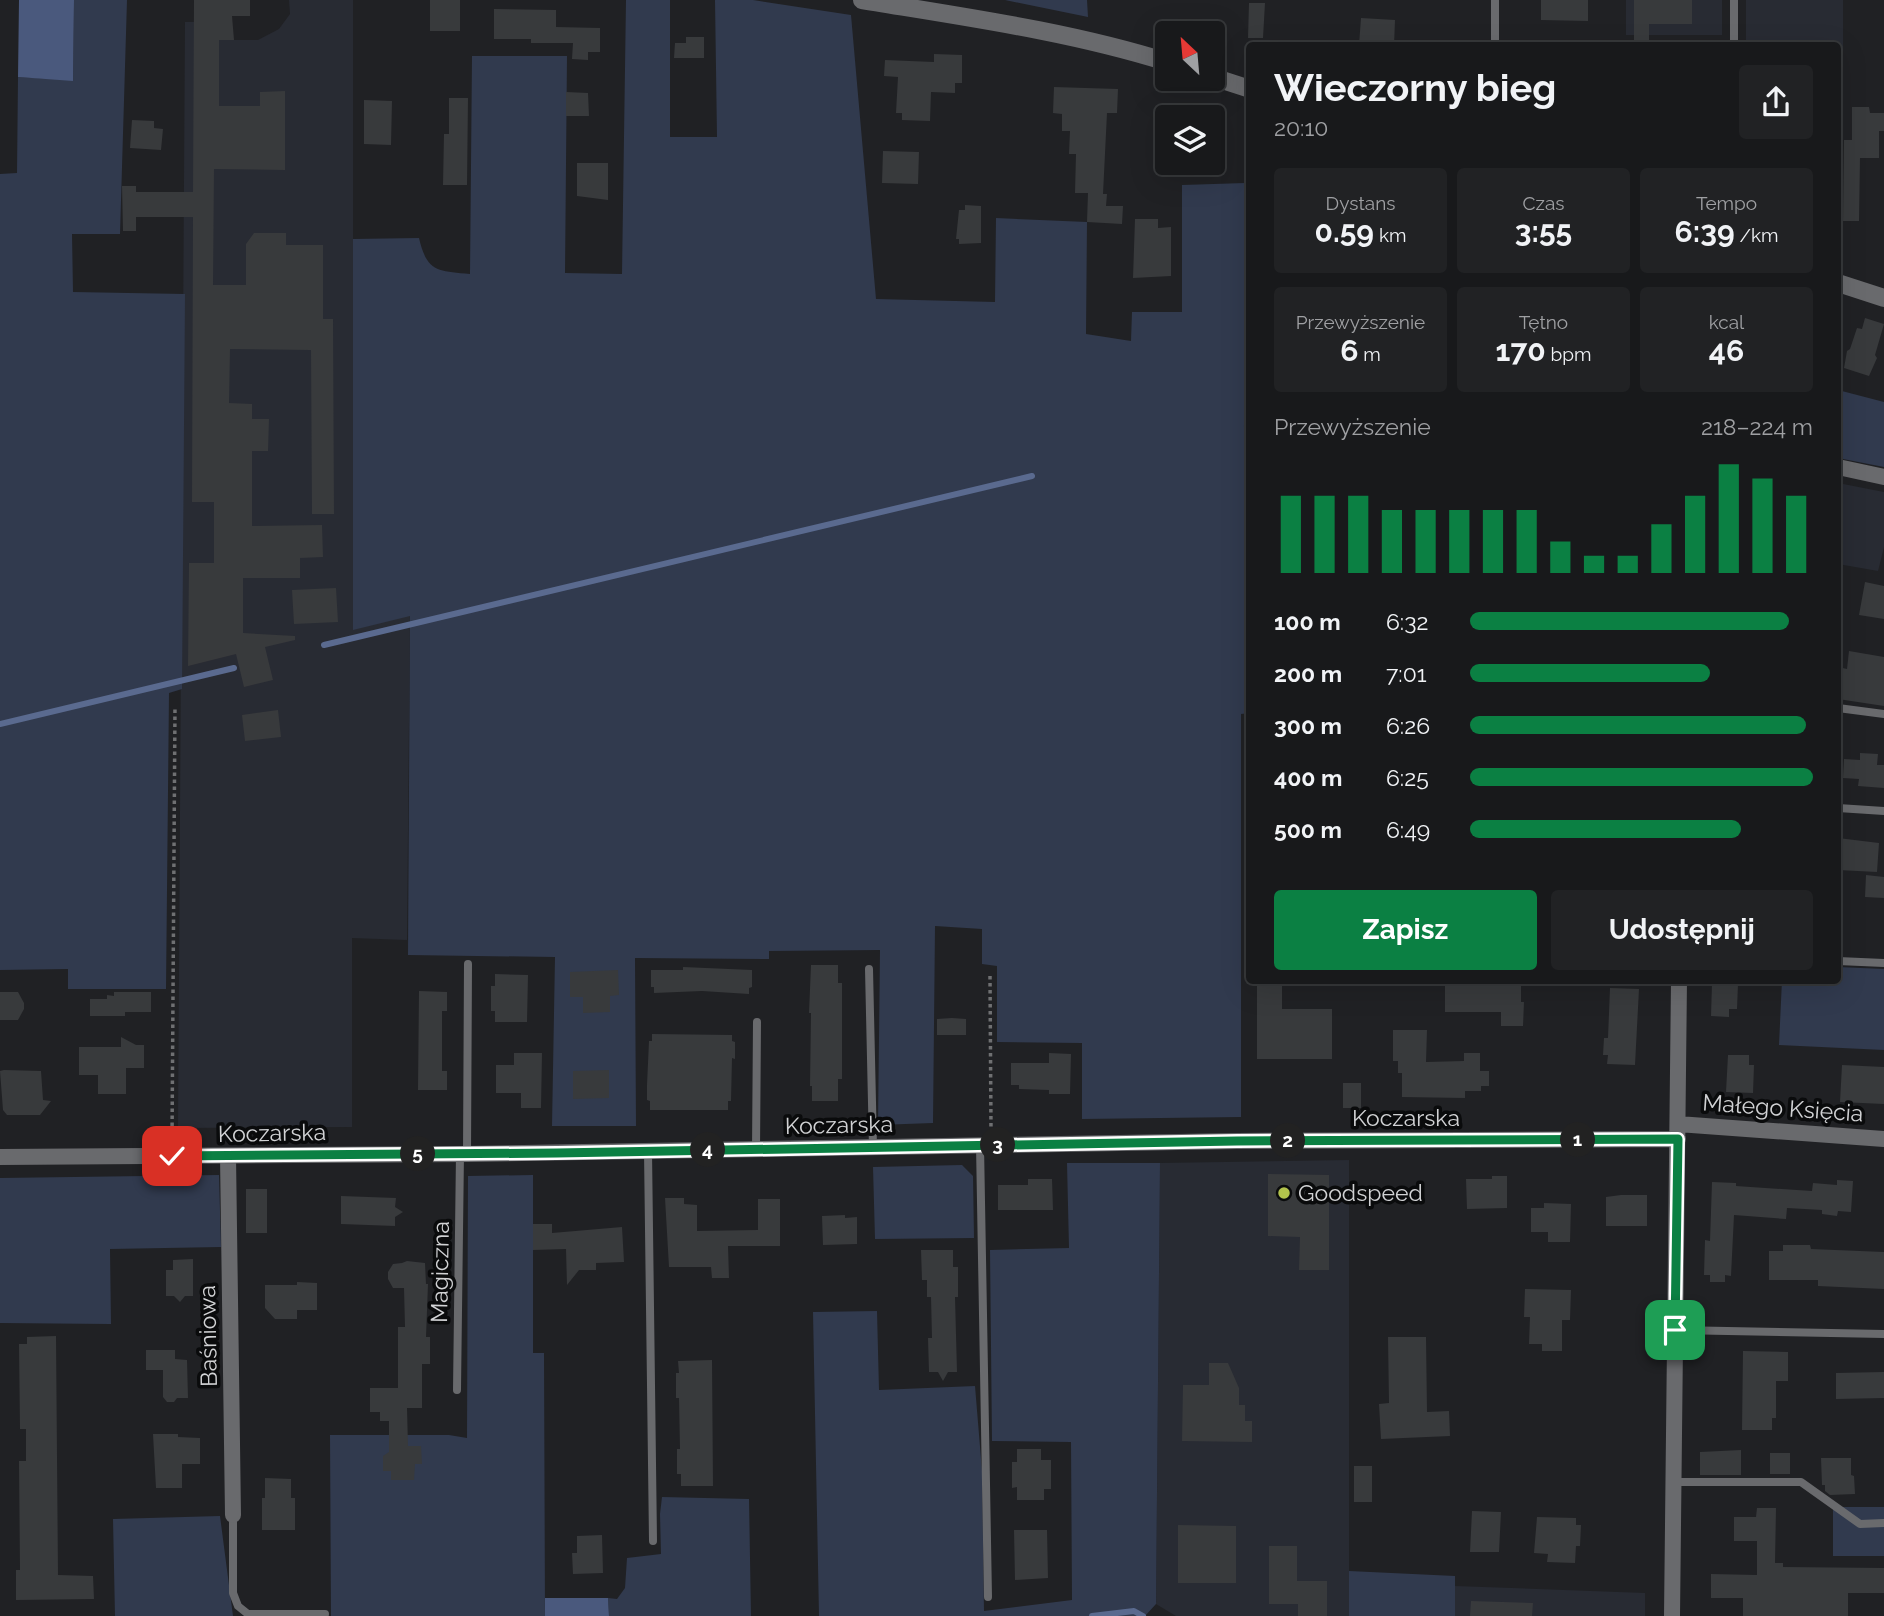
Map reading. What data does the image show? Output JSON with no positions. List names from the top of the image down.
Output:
{
  "streets": {
    "street": ["Małego Księcia", "Koczarska", "Baśniowa"],
    "lane": ["Magiczna"]
  },
  "crossings": [
    ["Małego Księcia", "Koczarska"],
    ["Koczarska", "Magiczna"],
    ["Koczarska", "Baśniowa"]
  ],
  "places": ["Goodspeed"],
  "north": "top left",
  "page": {
    "heading": ["Wieczorny bieg", "20:10"],
    "stats": [
      ["Dystans", "0.59 km"],
      ["Czas", "3:55"],
      ["Tempo", "6:39 /km"],
      ["Przewyższenie", "6 m"],
      ["Tętno", "170 bpm"],
      ["kcal", "46"]
    ],
    "chart": ["Przewyższenie", "218–224 m"],
    "list": [
      {
        "name": "100 m",
        "note": "6:32"
      },
      {
        "name": "200 m",
        "note": "7:01"
      },
      {
        "name": "300 m",
        "note": "6:26"
      },
      {
        "name": "400 m",
        "note": "6:25"
      },
      {
        "name": "500 m",
        "note": "6:49"
      }
    ],
    "buttons": ["Zapisz", "Udostępnij"],
    "pins": [
      "1",
      "2",
      "3",
      "4",
      "5"
    ]
  }
}
